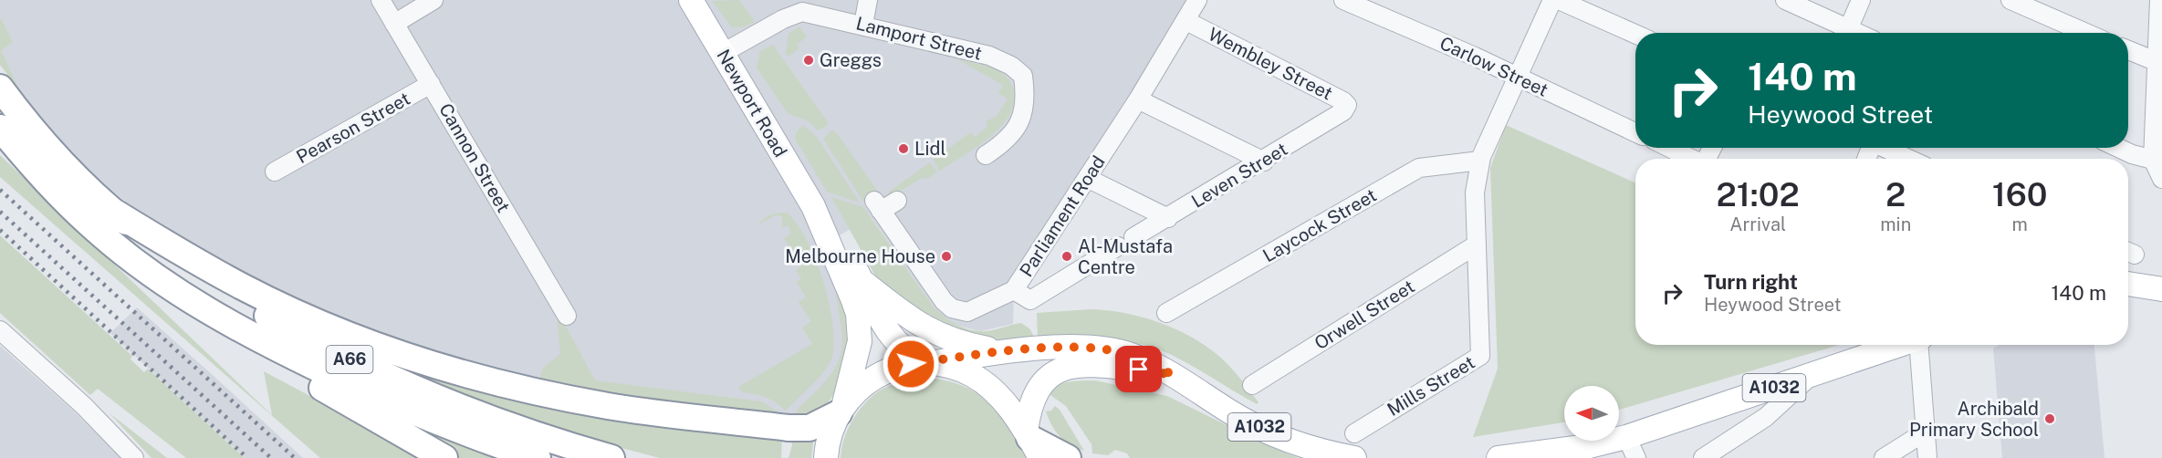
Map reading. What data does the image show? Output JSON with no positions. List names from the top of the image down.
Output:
{
  "streets": {
    "highway": ["A66"],
    "main road": ["Newport Road", "A1032"],
    "street": [
      "Lamport Street",
      "Wembley Street",
      "Carlow Street",
      "Pearson Street",
      "Cannon Street",
      "Leven Street",
      "Parliament Road",
      "Laycock Street",
      "Orwell Street",
      "Mills Street"
    ]
  },
  "crossings": [
    ["Lamport Street", "Newport Road"],
    ["Wembley Street", "Leven Street"],
    ["Wembley Street", "Parliament Road"],
    ["Newport Road", "A1032"],
    ["Pearson Street", "Cannon Street"],
    ["Leven Street", "Parliament Road"],
    ["Orwell Street", "Mills Street"]
  ],
  "places": [
    "Greggs",
    "Lidl",
    "Melbourne House",
    "Al-Mustafa Centre",
    "Archibald Primary School"
  ],
  "north": "left",
  "page": {
    "turn": ["140 m", "Heywood Street"],
    "eta": [
      "21:02",
      "Arrival",
      "2",
      "min",
      "160",
      "m"
    ],
    "list": [
      {
        "name": "Turn right",
        "note": "Heywood Street",
        "value": "140 m"
      }
    ]
  }
}
